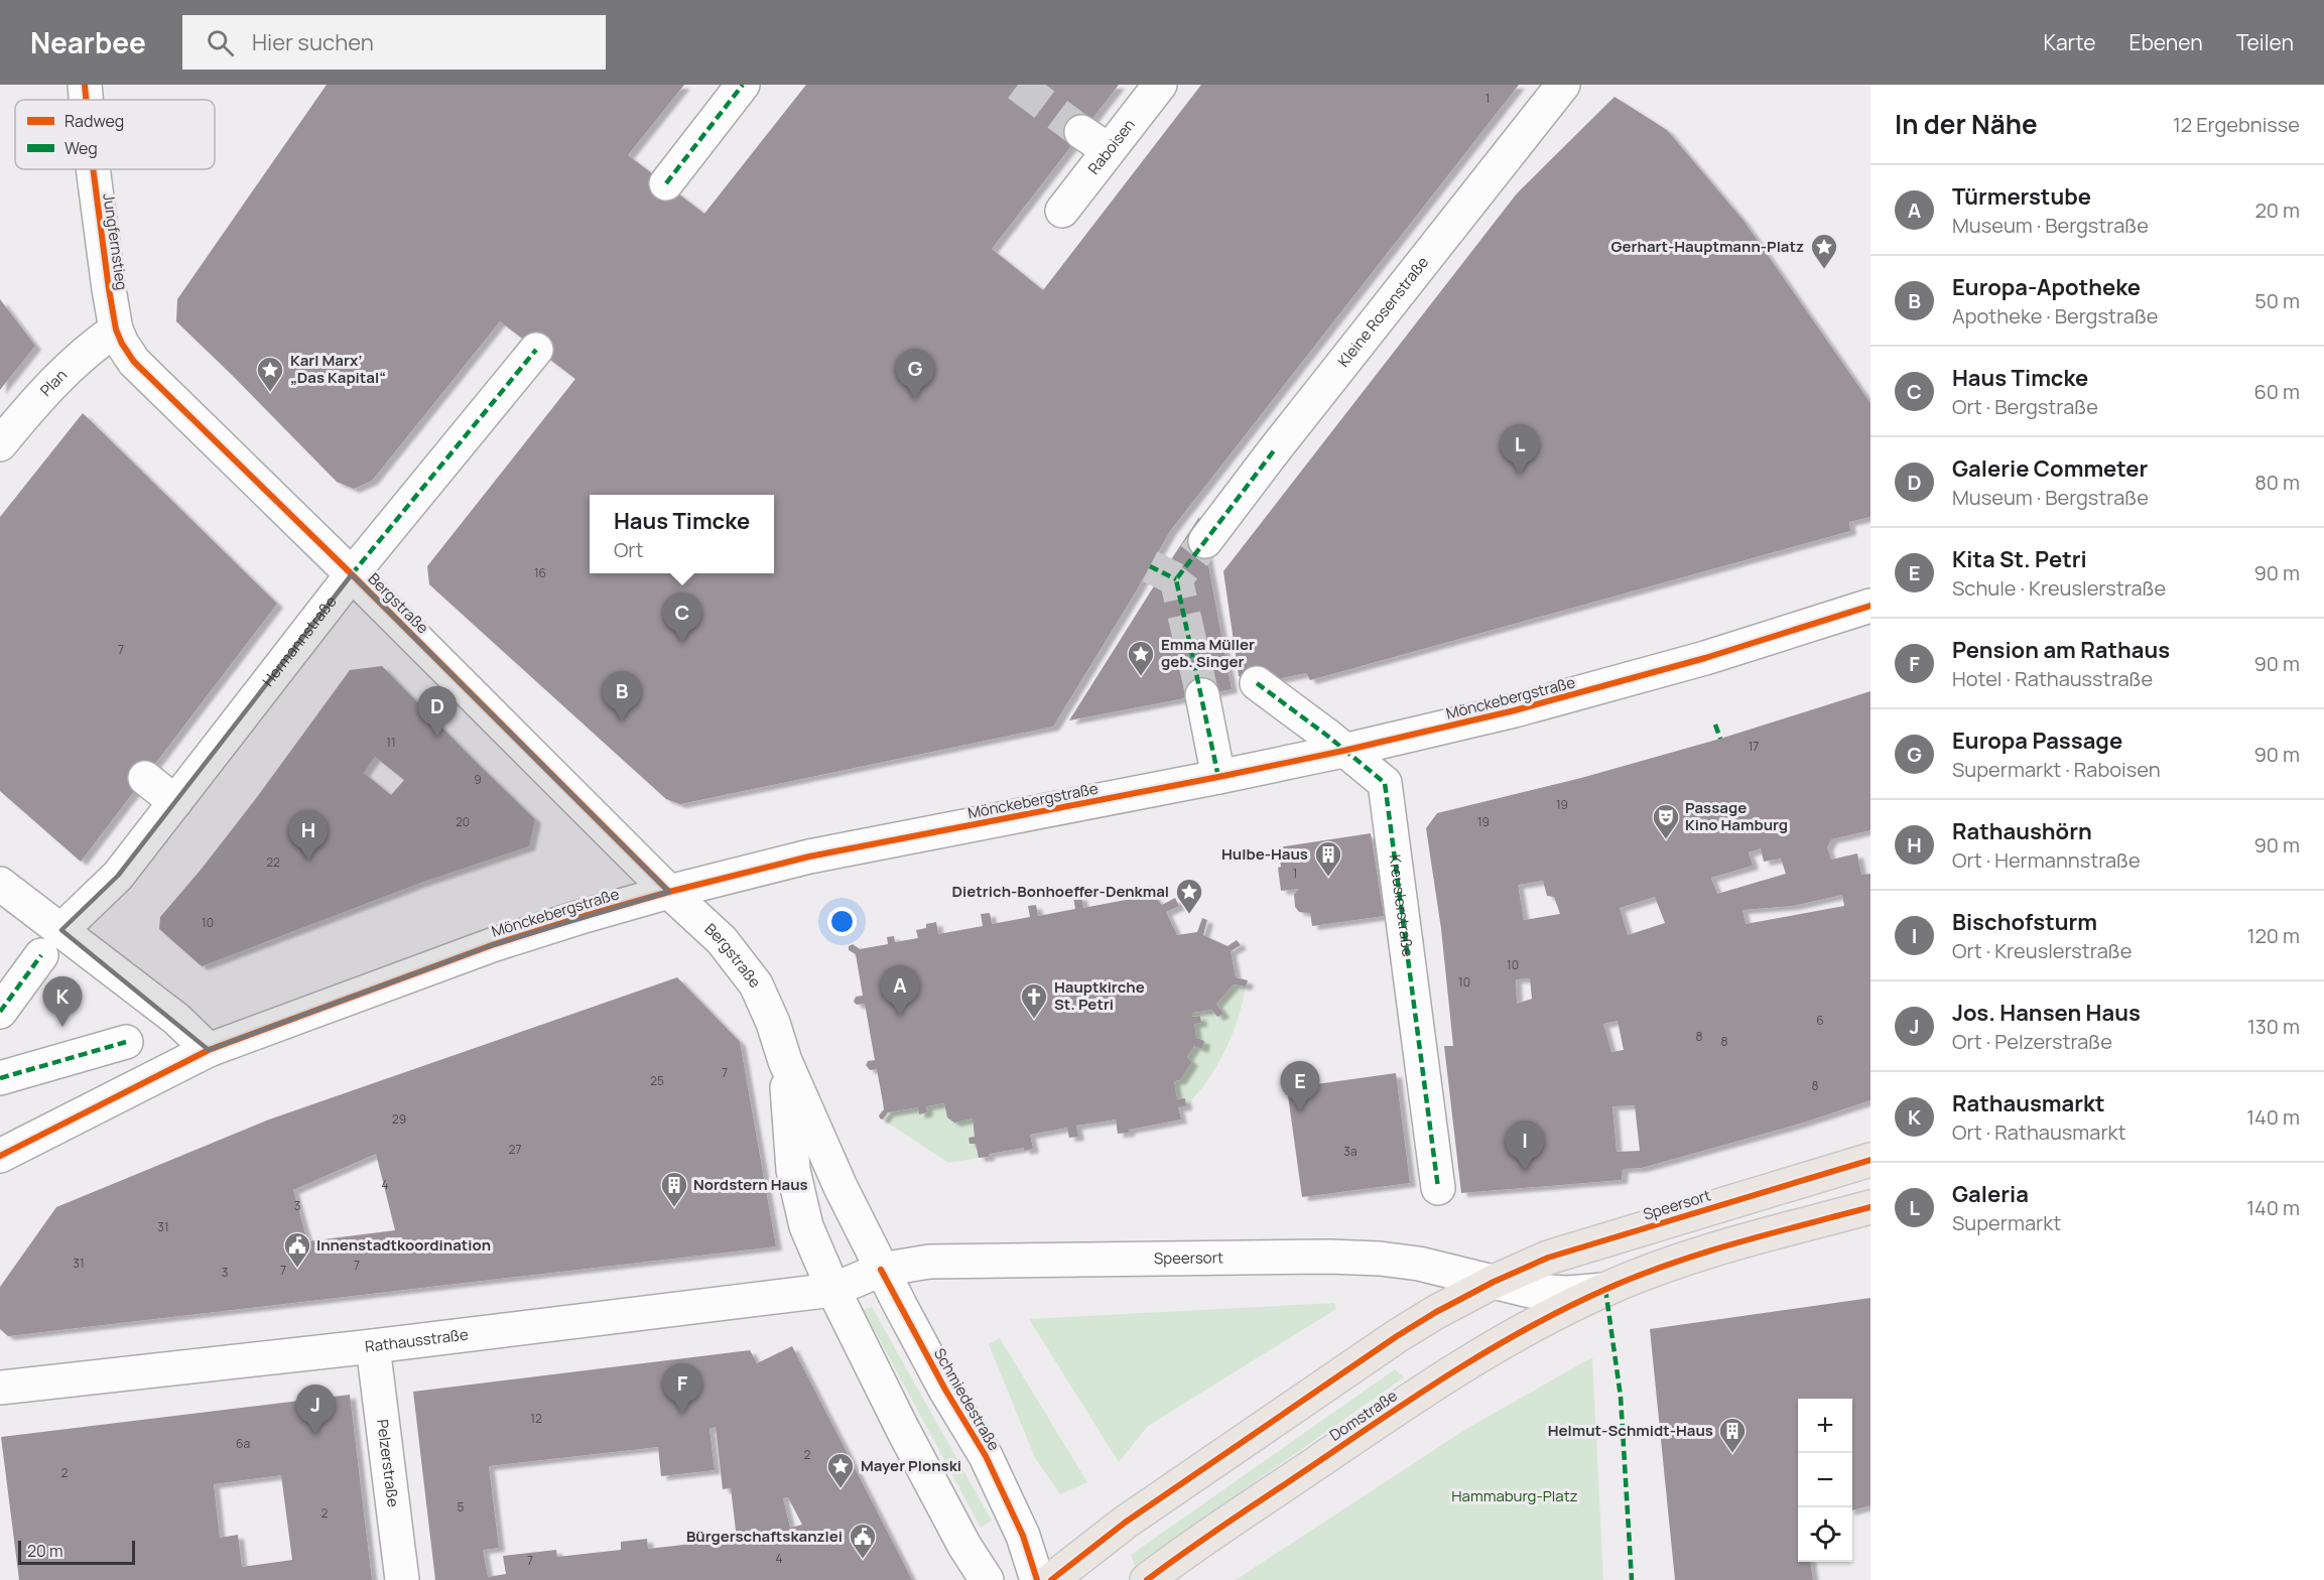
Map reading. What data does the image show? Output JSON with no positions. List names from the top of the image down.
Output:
{
  "streets": {
    "main road": ["Speersort", "Domstraße"],
    "street": [
      "Raboisen",
      "Jungfernstieg",
      "Kleine Rosenstraße",
      "Plan",
      "Bergstraße",
      "Hermannstraße",
      "Mönckebergstraße",
      "Kreuslerstraße",
      "Rathausstraße",
      "Schmiedestraße",
      "Pelzerstraße"
    ]
  },
  "crossings": [
    ["Jungfernstieg", "Plan"],
    ["Jungfernstieg", "Bergstraße"],
    ["Plan", "Bergstraße"],
    ["Bergstraße", "Hermannstraße"],
    ["Bergstraße", "Mönckebergstraße"],
    ["Bergstraße", "Speersort"],
    ["Bergstraße", "Rathausstraße"],
    ["Bergstraße", "Schmiedestraße"],
    ["Mönckebergstraße", "Kreuslerstraße"],
    ["Speersort", "Rathausstraße"],
    ["Speersort", "Schmiedestraße"],
    ["Speersort", "Domstraße"],
    ["Rathausstraße", "Pelzerstraße"]
  ],
  "parks": ["Hammaburg-Platz"],
  "places": {
    "place": [
      "Gerhart-Hauptmann-Platz",
      "Karl Marx’ „Das Kapital“",
      "Emma Müller geb. Singer",
      "Dietrich-Bonhoeffer-Denkmal",
      "Mayer Plonski"
    ],
    "theatre": ["Passage Kino Hamburg"],
    "building": ["Hulbe-Haus", "Nordstern Haus", "Helmut-Schmidt-Haus"],
    "church": ["Hauptkirche St. Petri"],
    "public building": ["Innenstadtkoordination", "Bürgerschaftskanzlei"]
  },
  "house_numbers": [
    "1",
    "16",
    "7",
    "11",
    "17",
    "9",
    "19",
    "20",
    "19",
    "22",
    "1",
    "10",
    "10",
    "10",
    "6",
    "8",
    "8",
    "7",
    "25",
    "8",
    "29",
    "27",
    "3a",
    "4",
    "3",
    "31",
    "31",
    "7",
    "7",
    "3",
    "12",
    "6a",
    "2",
    "2",
    "5",
    "2",
    "4",
    "7"
  ],
  "legend": ["Radweg", "Weg"],
  "scale_bar": "20 m",
  "page": {
    "header": "Nearbee",
    "search": "Hier suchen",
    "nav": ["Karte", "Ebenen", "Teilen"],
    "heading": ["In der Nähe", "12 Ergebnisse"],
    "list": [
      {
        "mark": "A",
        "name": "Türmerstube",
        "note": "Museum · Bergstraße",
        "value": "20 m"
      },
      {
        "mark": "B",
        "name": "Europa-Apotheke",
        "note": "Apotheke · Bergstraße",
        "value": "50 m"
      },
      {
        "mark": "C",
        "name": "Haus Timcke",
        "note": "Ort · Bergstraße",
        "value": "60 m"
      },
      {
        "mark": "D",
        "name": "Galerie Commeter",
        "note": "Museum · Bergstraße",
        "value": "80 m"
      },
      {
        "mark": "E",
        "name": "Kita St. Petri",
        "note": "Schule · Kreuslerstraße",
        "value": "90 m"
      },
      {
        "mark": "F",
        "name": "Pension am Rathaus",
        "note": "Hotel · Rathausstraße",
        "value": "90 m"
      },
      {
        "mark": "G",
        "name": "Europa Passage",
        "note": "Supermarkt · Raboisen",
        "value": "90 m"
      },
      {
        "mark": "H",
        "name": "Rathaushörn",
        "note": "Ort · Hermannstraße",
        "value": "90 m"
      },
      {
        "mark": "I",
        "name": "Bischofsturm",
        "note": "Ort · Kreuslerstraße",
        "value": "120 m"
      },
      {
        "mark": "J",
        "name": "Jos. Hansen Haus",
        "note": "Ort · Pelzerstraße",
        "value": "130 m"
      },
      {
        "mark": "K",
        "name": "Rathausmarkt",
        "note": "Ort · Rathausmarkt",
        "value": "140 m"
      },
      {
        "mark": "L",
        "name": "Galeria",
        "note": "Supermarkt",
        "value": "140 m"
      }
    ],
    "pins": [
      "G",
      "L",
      "C",
      "B",
      "D",
      "H",
      "A",
      "K",
      "E",
      "I",
      "F",
      "J"
    ],
    "popup": ["Haus Timcke", "Ort"],
    "map_buttons": ["+", "−"],
    "scale": "20 m"
  }
}
